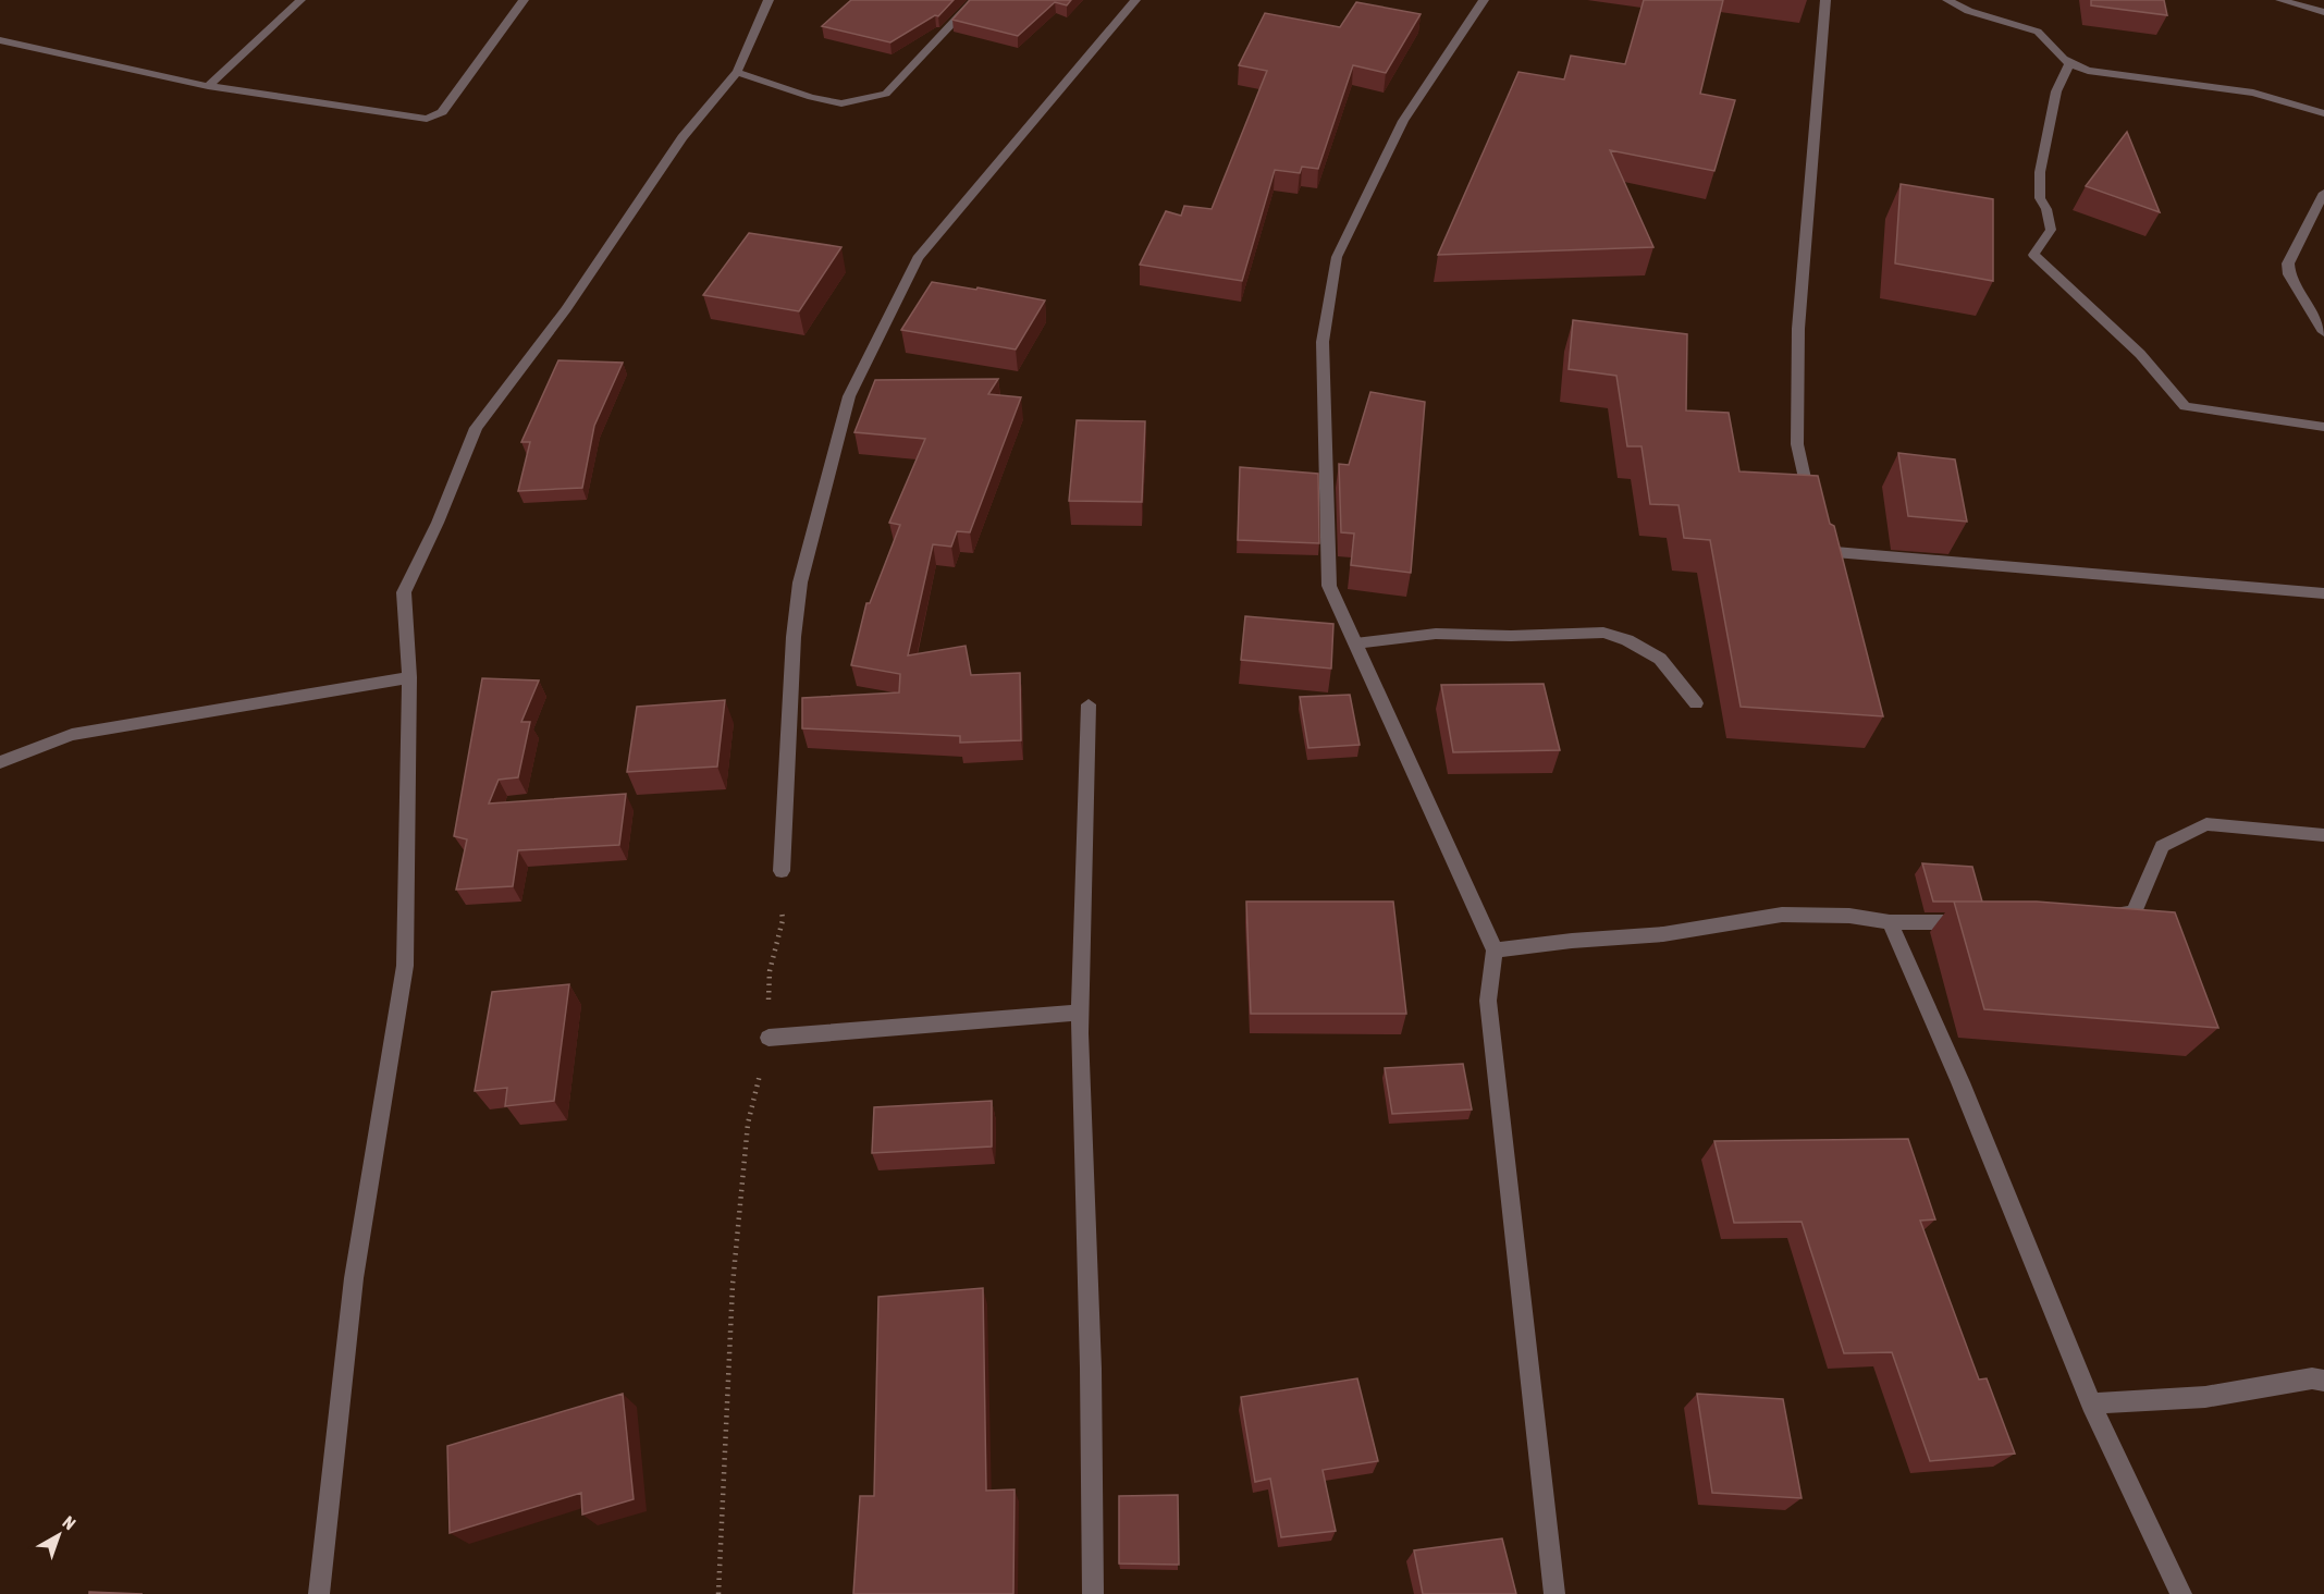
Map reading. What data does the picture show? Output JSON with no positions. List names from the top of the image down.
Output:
{
  "north": "top right"
}
